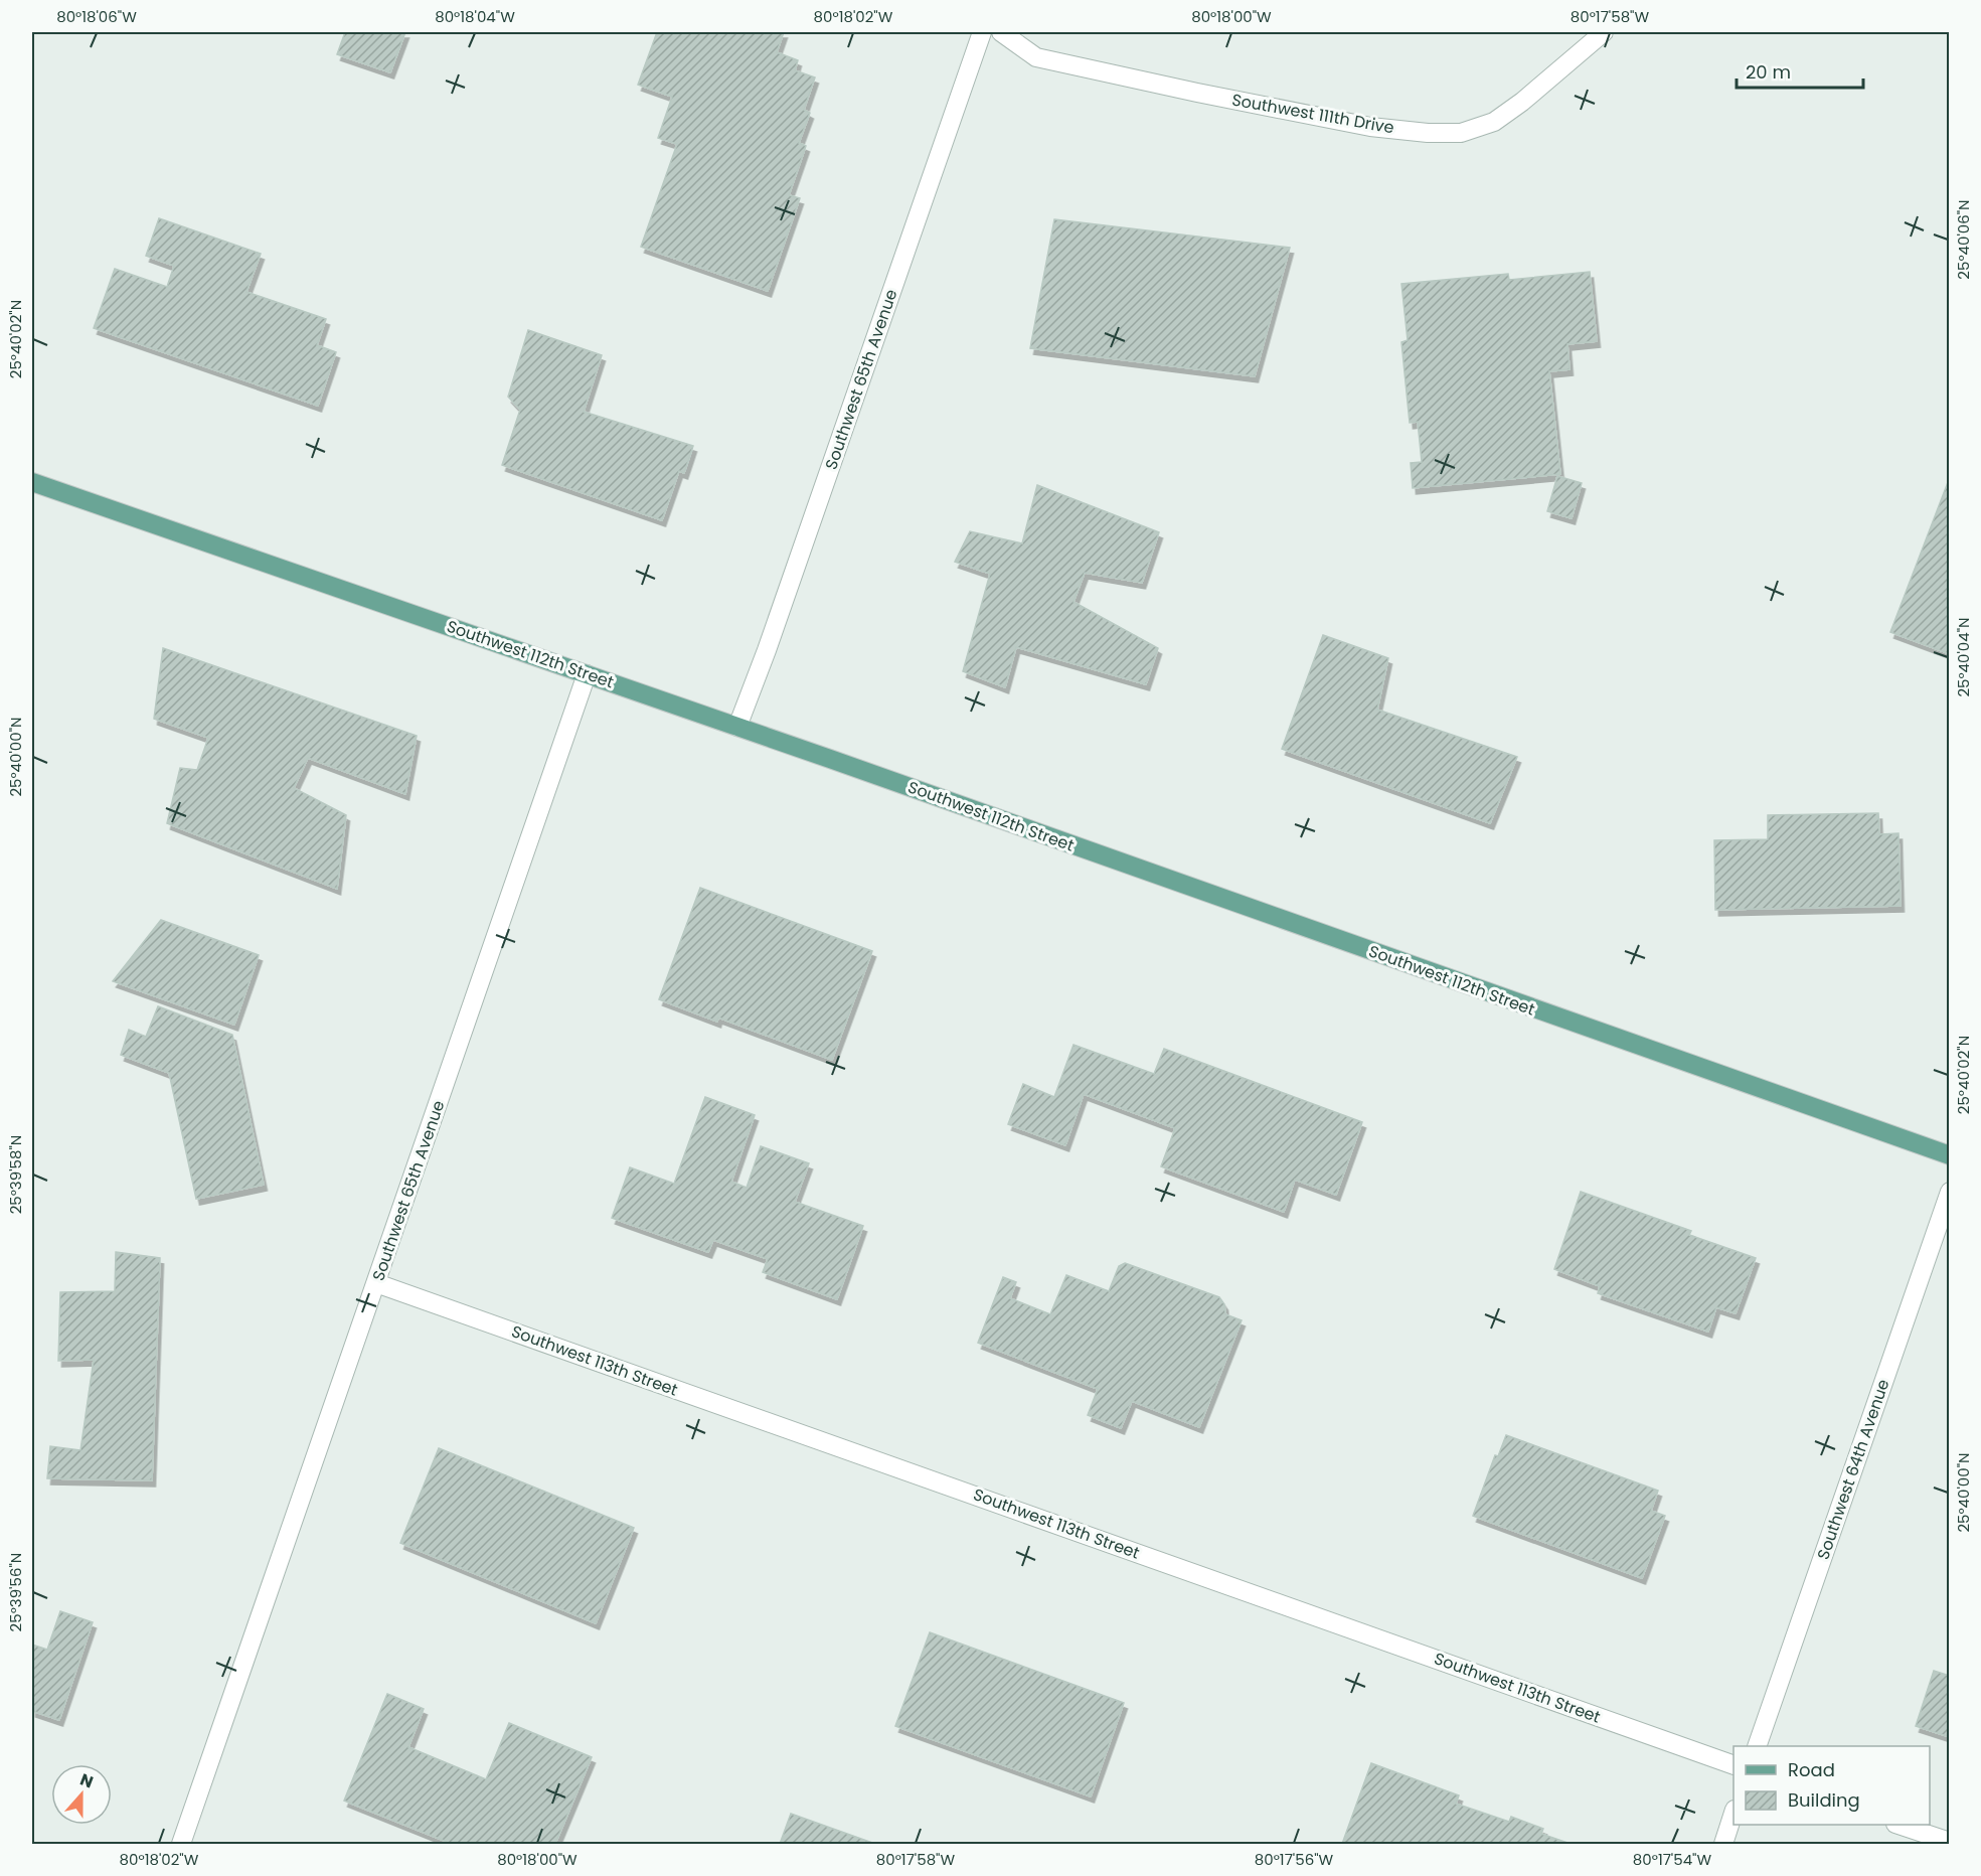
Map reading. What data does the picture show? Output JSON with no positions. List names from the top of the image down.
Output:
{
  "streets": {
    "main road": ["Southwest 112th Street"],
    "street": [
      "Southwest 111th Drive",
      "Southwest 65th Avenue",
      "Southwest 113th Street",
      "Southwest 64th Avenue"
    ]
  },
  "crossings": [
    ["Southwest 65th Avenue", "Southwest 112th Street"],
    ["Southwest 65th Avenue", "Southwest 113th Street"]
  ],
  "legend": ["Road", "Building"],
  "scale_bar": "20 m",
  "north": "top",
  "coordinates": [
    "80°18'06\"W",
    "80°18'04\"W",
    "80°18'02\"W",
    "80°18'00\"W",
    "80°17'58\"W",
    "25°40'06\"N",
    "25°40'02\"N",
    "25°40'04\"N",
    "25°40'00\"N",
    "25°39'58\"N",
    "25°39'56\"N",
    "80°17'56\"W",
    "80°17'54\"W"
  ]
}
